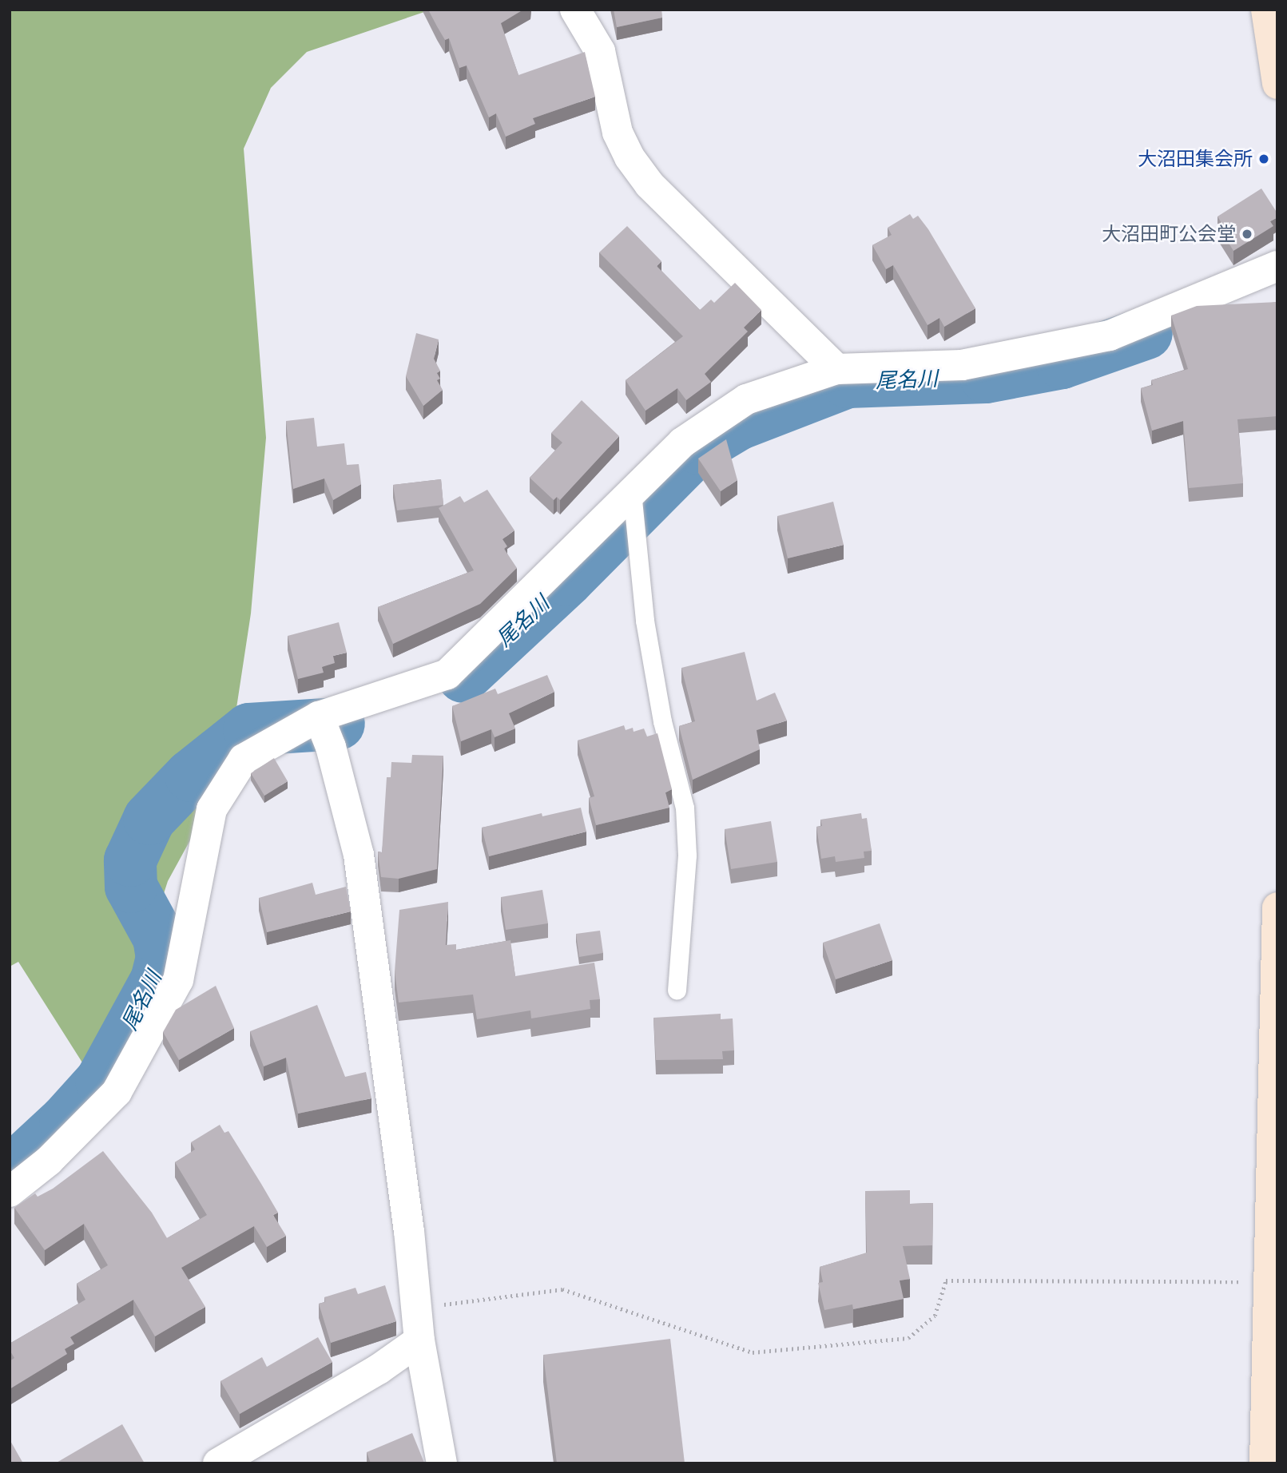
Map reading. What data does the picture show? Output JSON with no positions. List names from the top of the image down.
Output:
{
  "water": ["尾名川"],
  "places": ["大沼田集会所", "大沼田町公会堂"]
}
